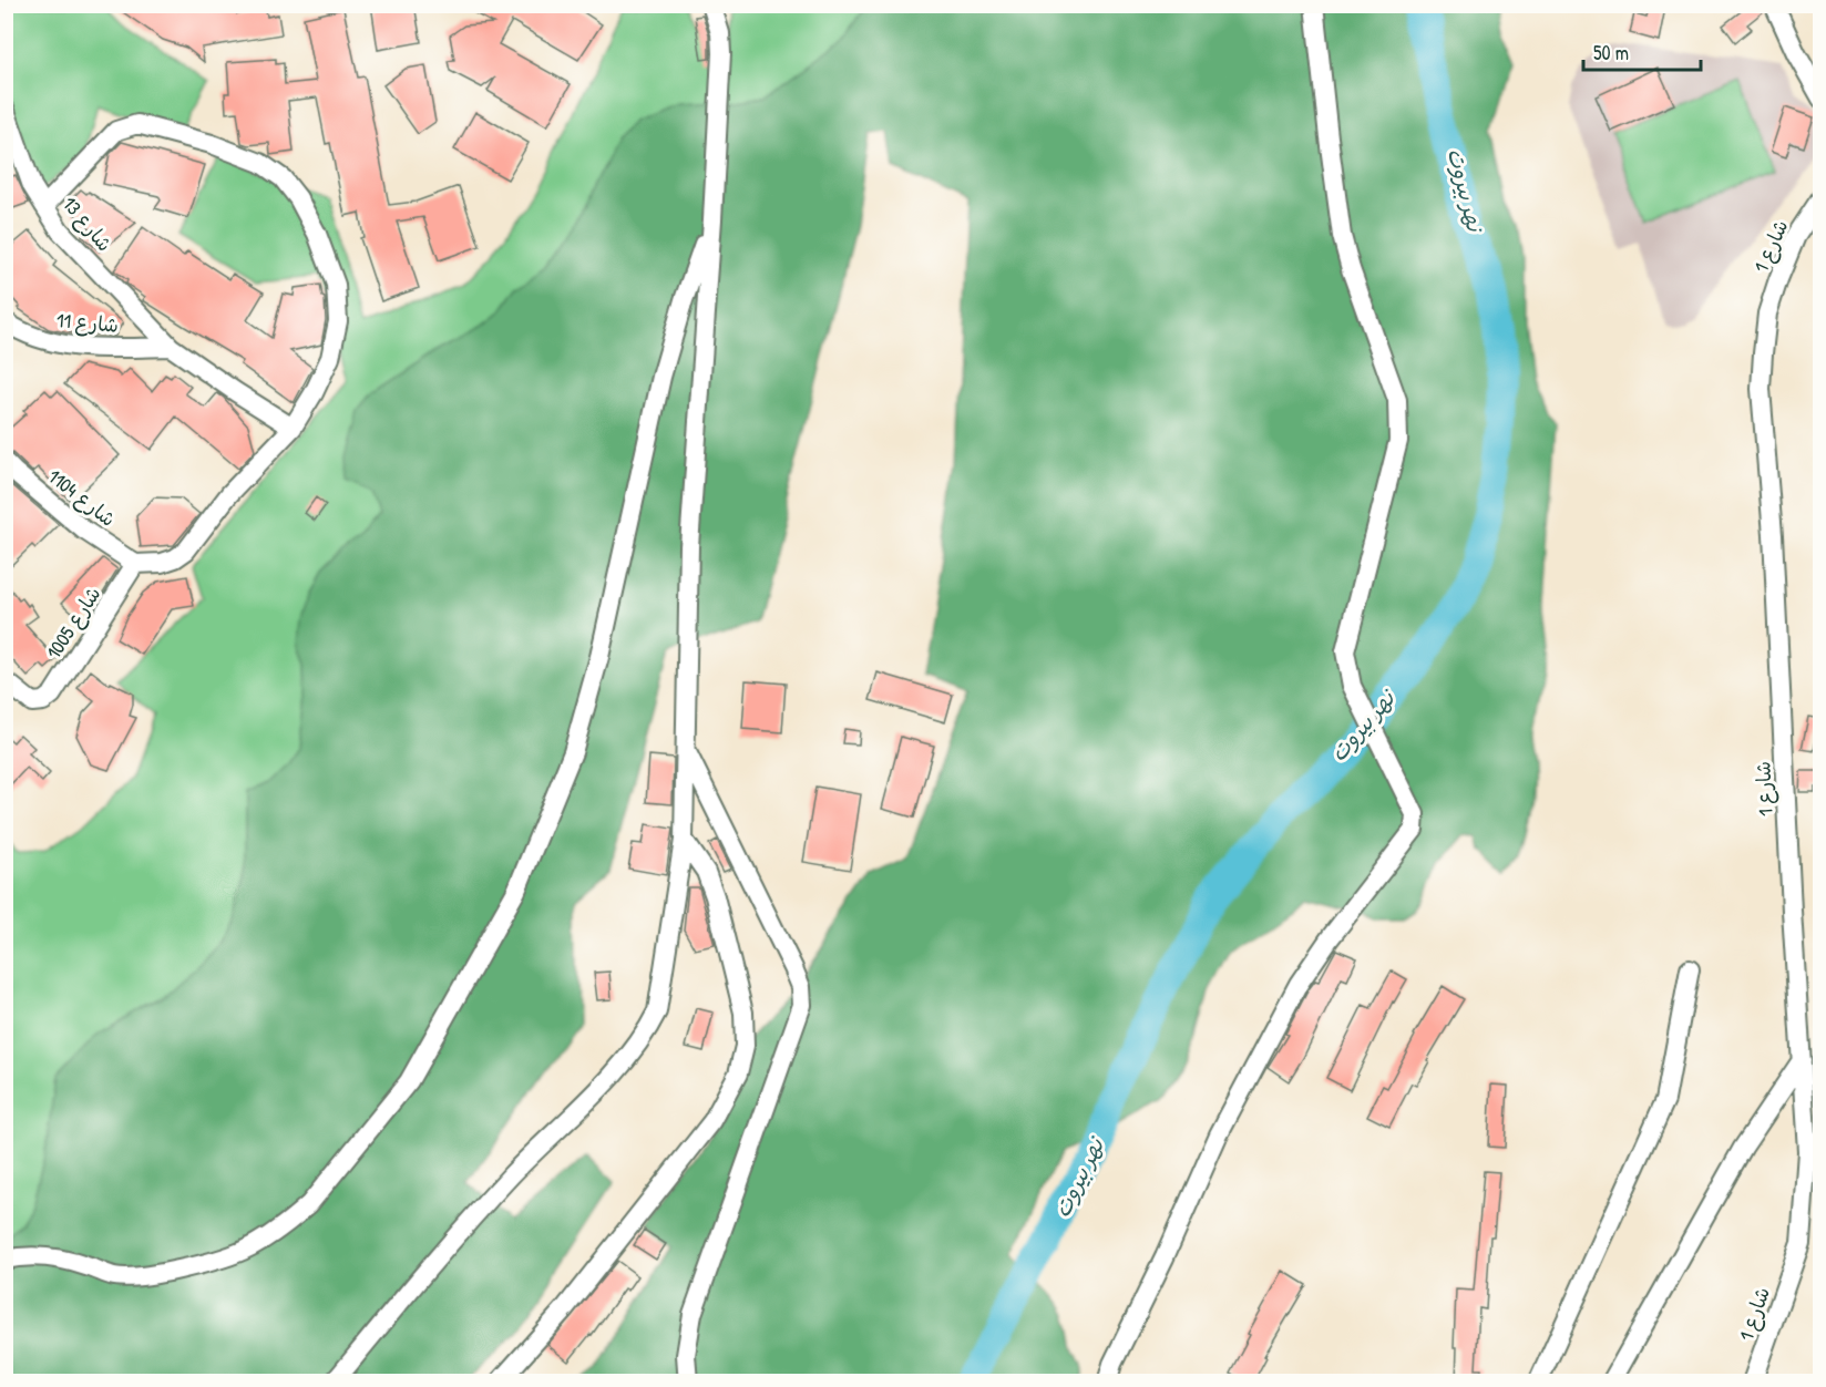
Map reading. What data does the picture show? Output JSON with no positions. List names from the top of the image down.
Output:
{
  "streets": {
    "street": [
      "شارع 13",
      "شارع 1",
      "شارع 11",
      "شارع 1104",
      "شارع 1005"
    ]
  },
  "crossings": [
    ["شارع 13", "شارع 11"],
    ["شارع 1104", "شارع 1005"]
  ],
  "water": ["نهر بيروت"],
  "scale_bar": "50 m"
}
